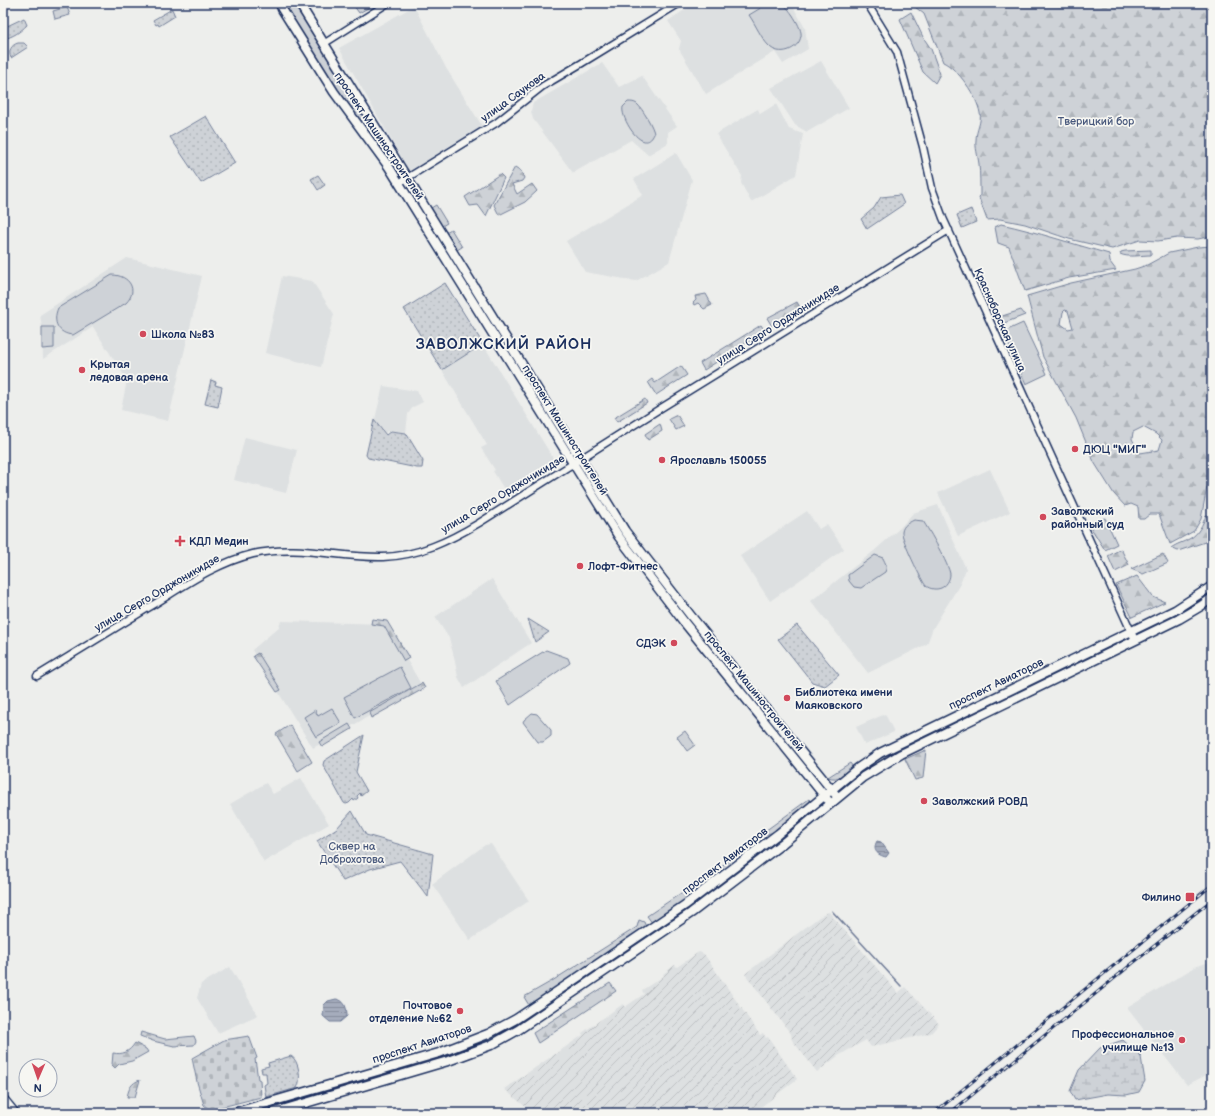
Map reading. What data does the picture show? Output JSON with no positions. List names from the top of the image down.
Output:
{
  "streets": {
    "main road": ["проспект Машиностроителей", "проспект Авиаторов"],
    "street": ["улица Саукова", "Красноборская улица", "улица Серго Орджоникидзе"]
  },
  "crossings": [
    ["улица Саукова", "проспект Машиностроителей"],
    ["проспект Машиностроителей", "улица Серго Орджоникидзе"],
    ["проспект Машиностроителей", "проспект Авиаторов"],
    ["Красноборская улица", "улица Серго Орджоникидзе"],
    ["Красноборская улица", "проспект Авиаторов"]
  ],
  "districts": ["ЗАВОЛЖСКИЙ РАЙОН"],
  "parks": ["Тверицкий бор", "Сквер на Доброхотова"],
  "places": {
    "other": [
      "Школа №83",
      "Крытая ледовая арена",
      "ДЮЦ \"МИГ\"",
      "Ярославль 150055",
      "Заволжский районный суд",
      "Лофт-Фитнес",
      "СДЭК",
      "Библиотека имени Маяковского",
      "Заволжский РОВД",
      "Почтовое отделение №62",
      "Профессиональное училище №13"
    ],
    "health": ["КДЛ Медин"],
    "transit": ["Филино"]
  },
  "north": "bottom"
}
